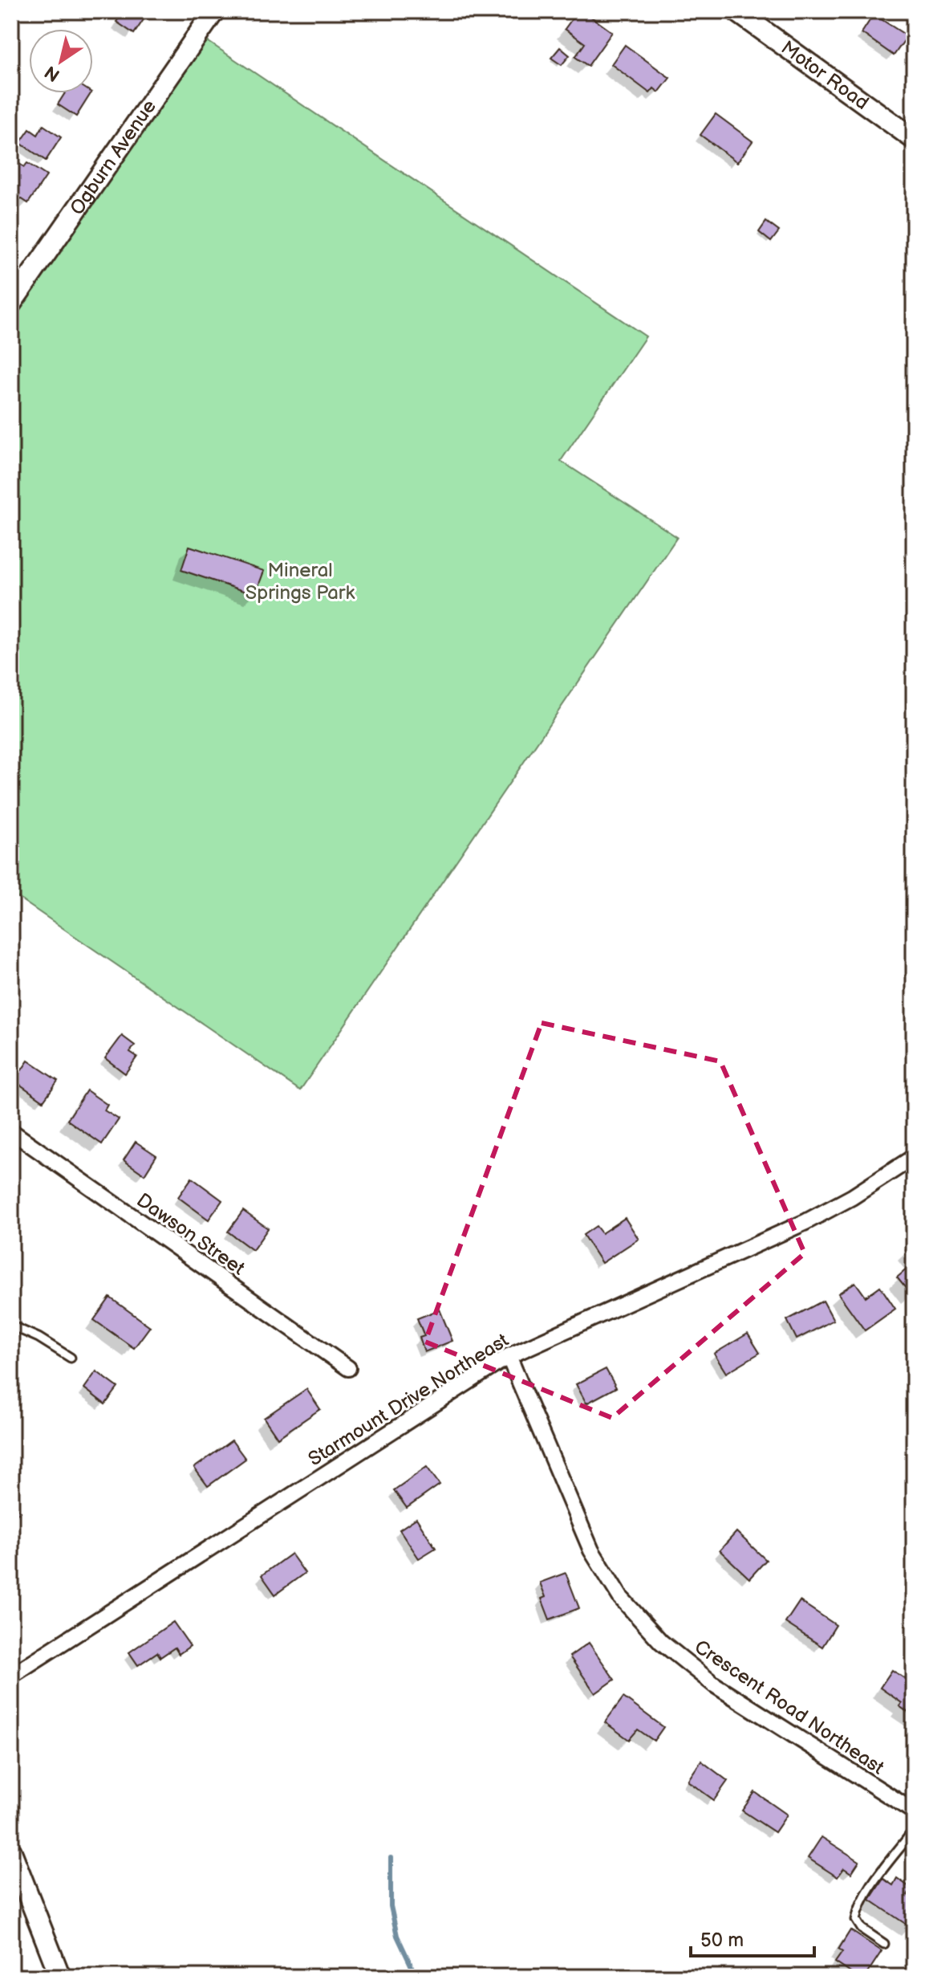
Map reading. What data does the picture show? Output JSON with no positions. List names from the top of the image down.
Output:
{
  "streets": {
    "street": [
      "Motor Road",
      "Ogburn Avenue",
      "Dawson Street",
      "Starmount Drive Northeast",
      "Crescent Road Northeast"
    ]
  },
  "crossings": [
    ["Starmount Drive Northeast", "Crescent Road Northeast"]
  ],
  "parks": ["Mineral Springs Park"],
  "scale_bar": "50 m",
  "north": "bottom left"
}
